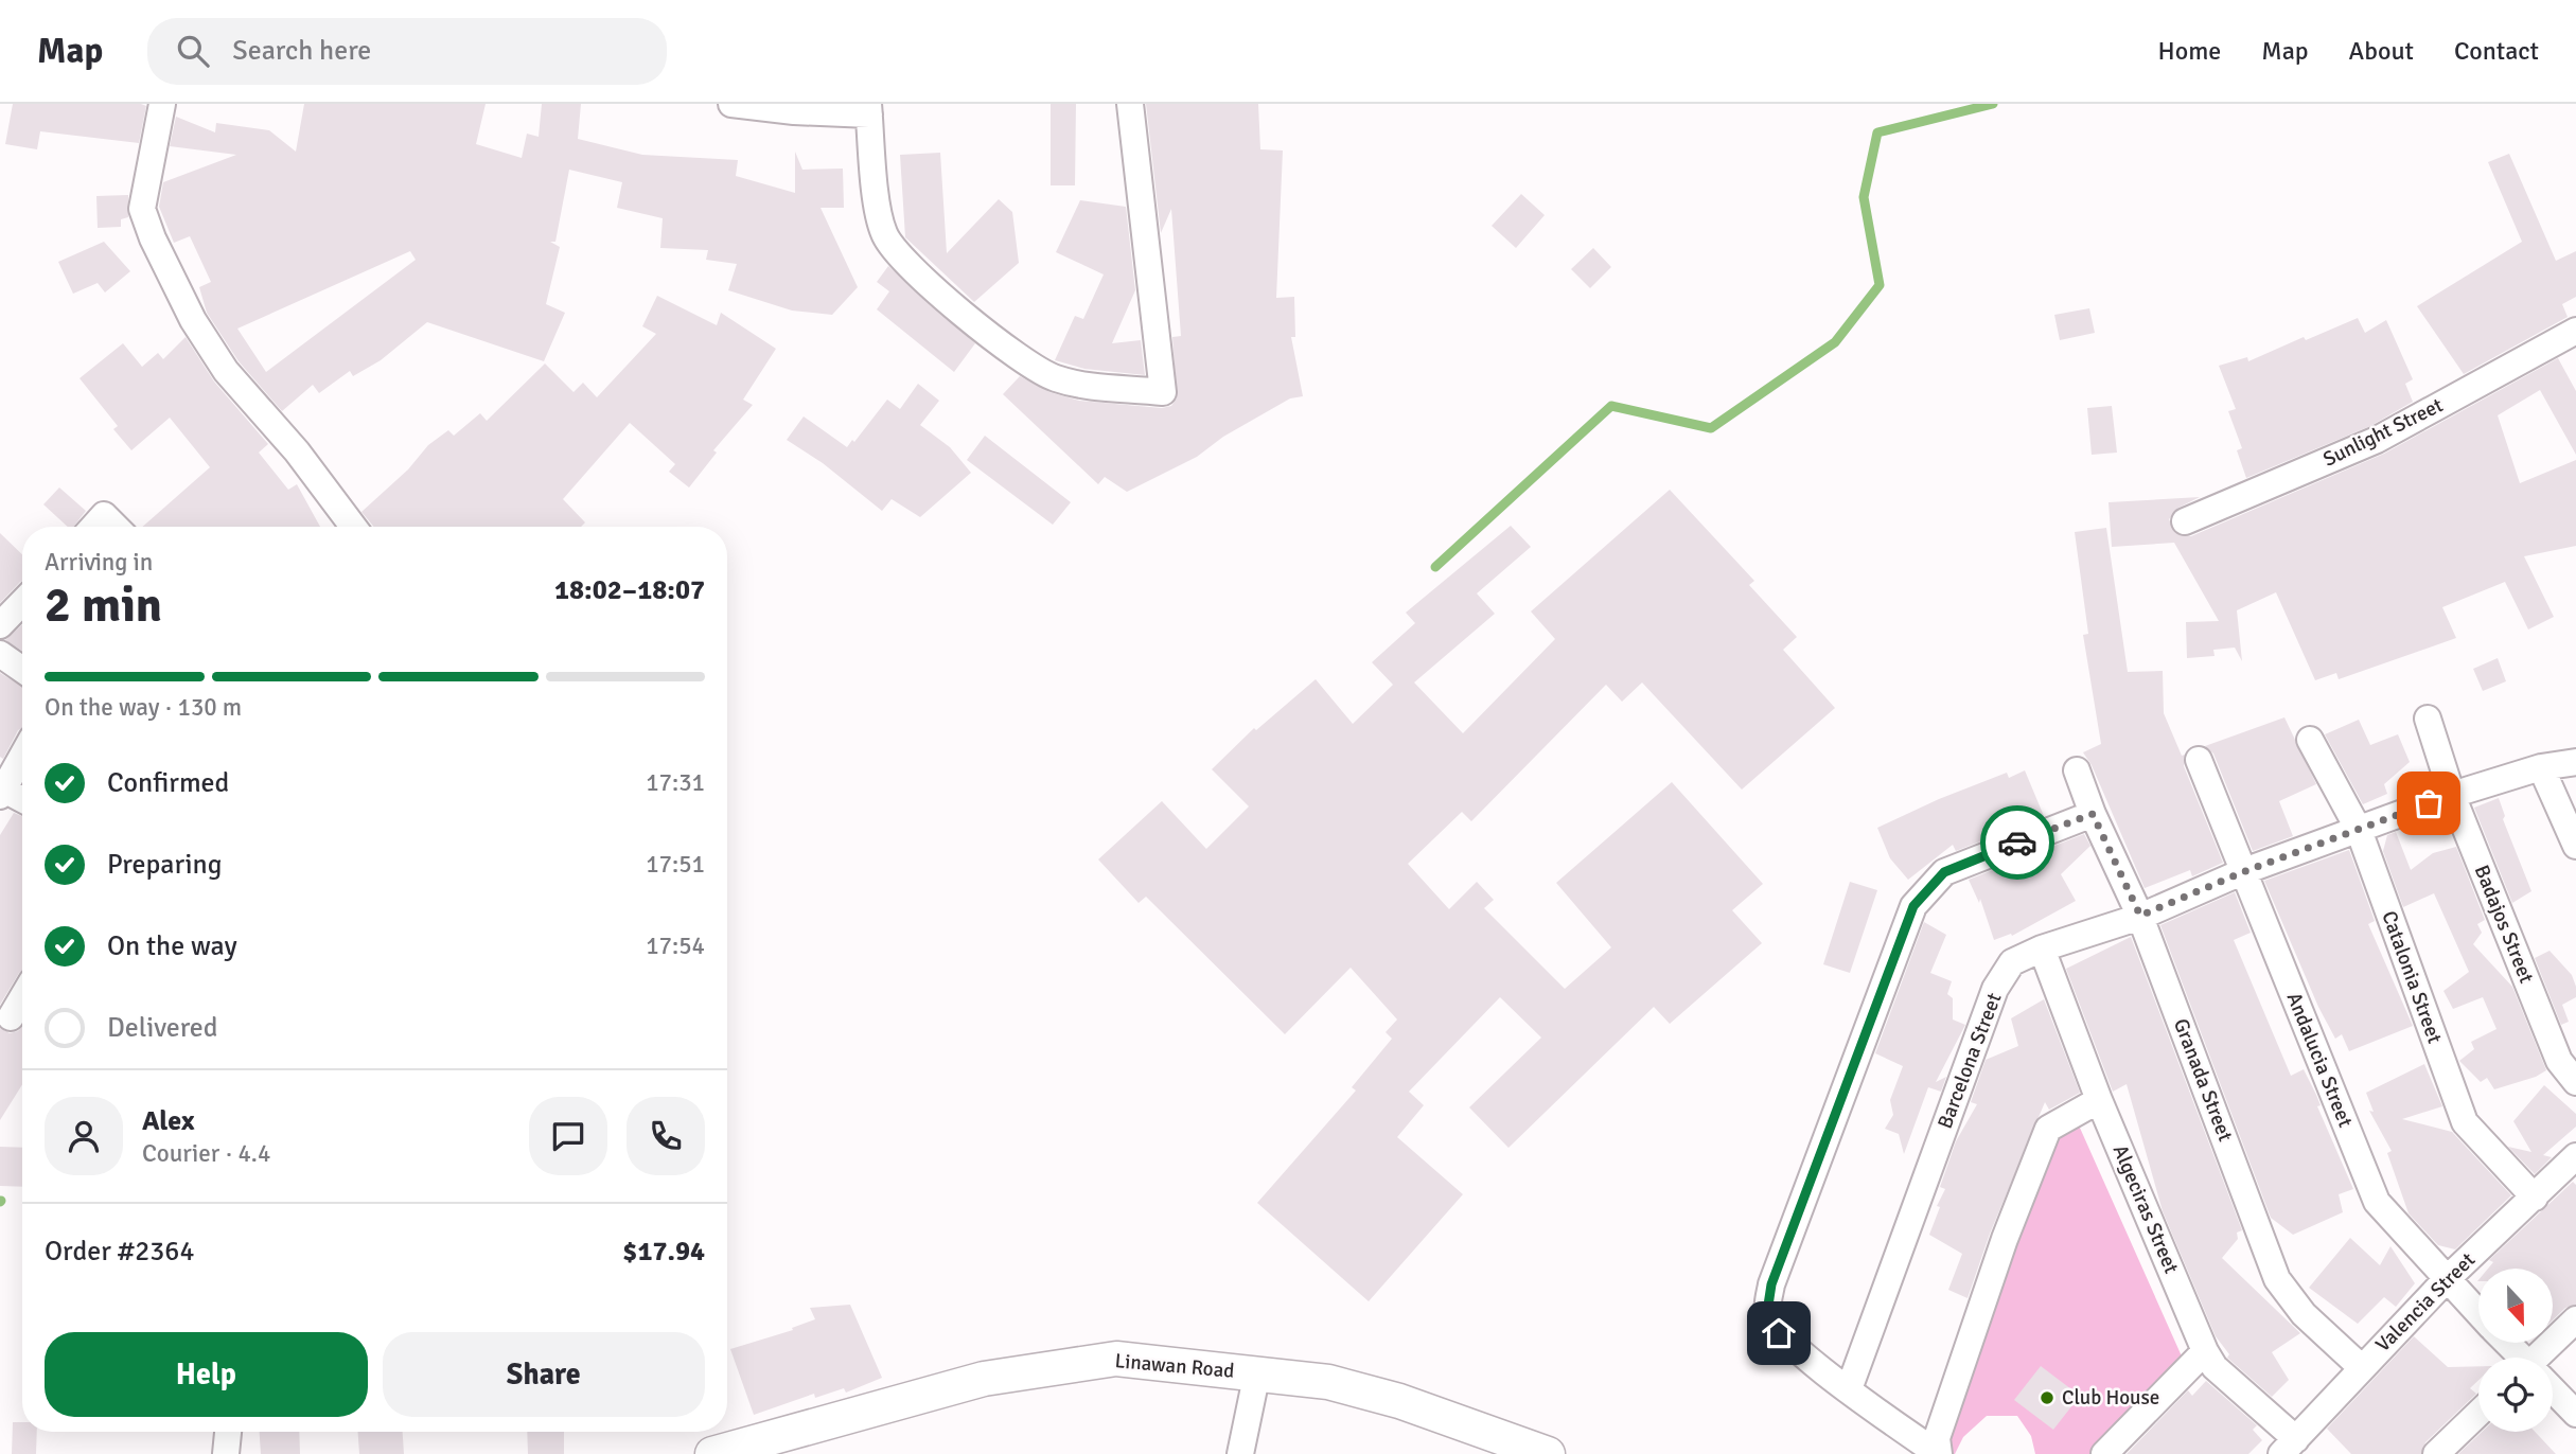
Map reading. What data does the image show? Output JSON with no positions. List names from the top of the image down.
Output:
{
  "streets": {
    "street": [
      "Sunlight Street",
      "Badajos Street",
      "Catalonia Street",
      "Andalucia Street",
      "Barcelona Street",
      "Granada Street",
      "Algeciras Street",
      "Valencia Street",
      "Linawan Road"
    ]
  },
  "crossings": [
    ["Badajos Street", "Barcelona Street"],
    ["Catalonia Street", "Barcelona Street"],
    ["Catalonia Street", "Valencia Street"],
    ["Andalucia Street", "Barcelona Street"],
    ["Andalucia Street", "Valencia Street"],
    ["Barcelona Street", "Granada Street"],
    ["Barcelona Street", "Algeciras Street"],
    ["Granada Street", "Valencia Street"],
    ["Algeciras Street", "Valencia Street"]
  ],
  "places": ["Club House"],
  "north": "bottom",
  "page": {
    "header": "Map",
    "search": "Search here",
    "nav": [
      "Home",
      "Map",
      "About",
      "Contact"
    ],
    "heading": ["2 min", "Arriving in", "18:02–18:07"],
    "panel": [
      "Alex",
      "Courier · 4.4",
      "Order #2364",
      "$17.94"
    ],
    "bar": "On the way · 130 m",
    "list": [
      ["Confirmed", "17:31"],
      ["Preparing", "17:51"],
      ["On the way", "17:54"],
      "Delivered"
    ],
    "buttons": ["Help", "Share"]
  }
}
